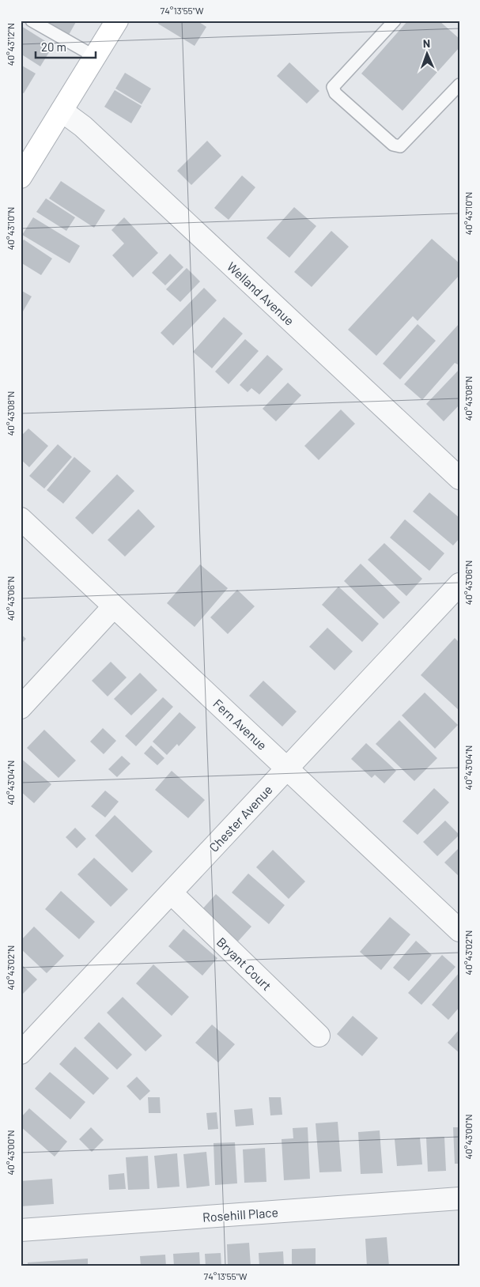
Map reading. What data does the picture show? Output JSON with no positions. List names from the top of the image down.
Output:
{
  "streets": {
    "street": [
      "Welland Avenue",
      "Fern Avenue",
      "Chester Avenue",
      "Bryant Court",
      "Rosehill Place"
    ]
  },
  "crossings": [
    ["Fern Avenue", "Chester Avenue"],
    ["Chester Avenue", "Bryant Court"]
  ],
  "scale_bar": "20 m",
  "north": "top",
  "coordinates": [
    "74°13'55\"W",
    "40°43'12\"N",
    "40°43'10\"N",
    "40°43'08\"N",
    "40°43'06\"N",
    "40°43'04\"N",
    "40°43'02\"N",
    "40°43'00\"N"
  ]
}
